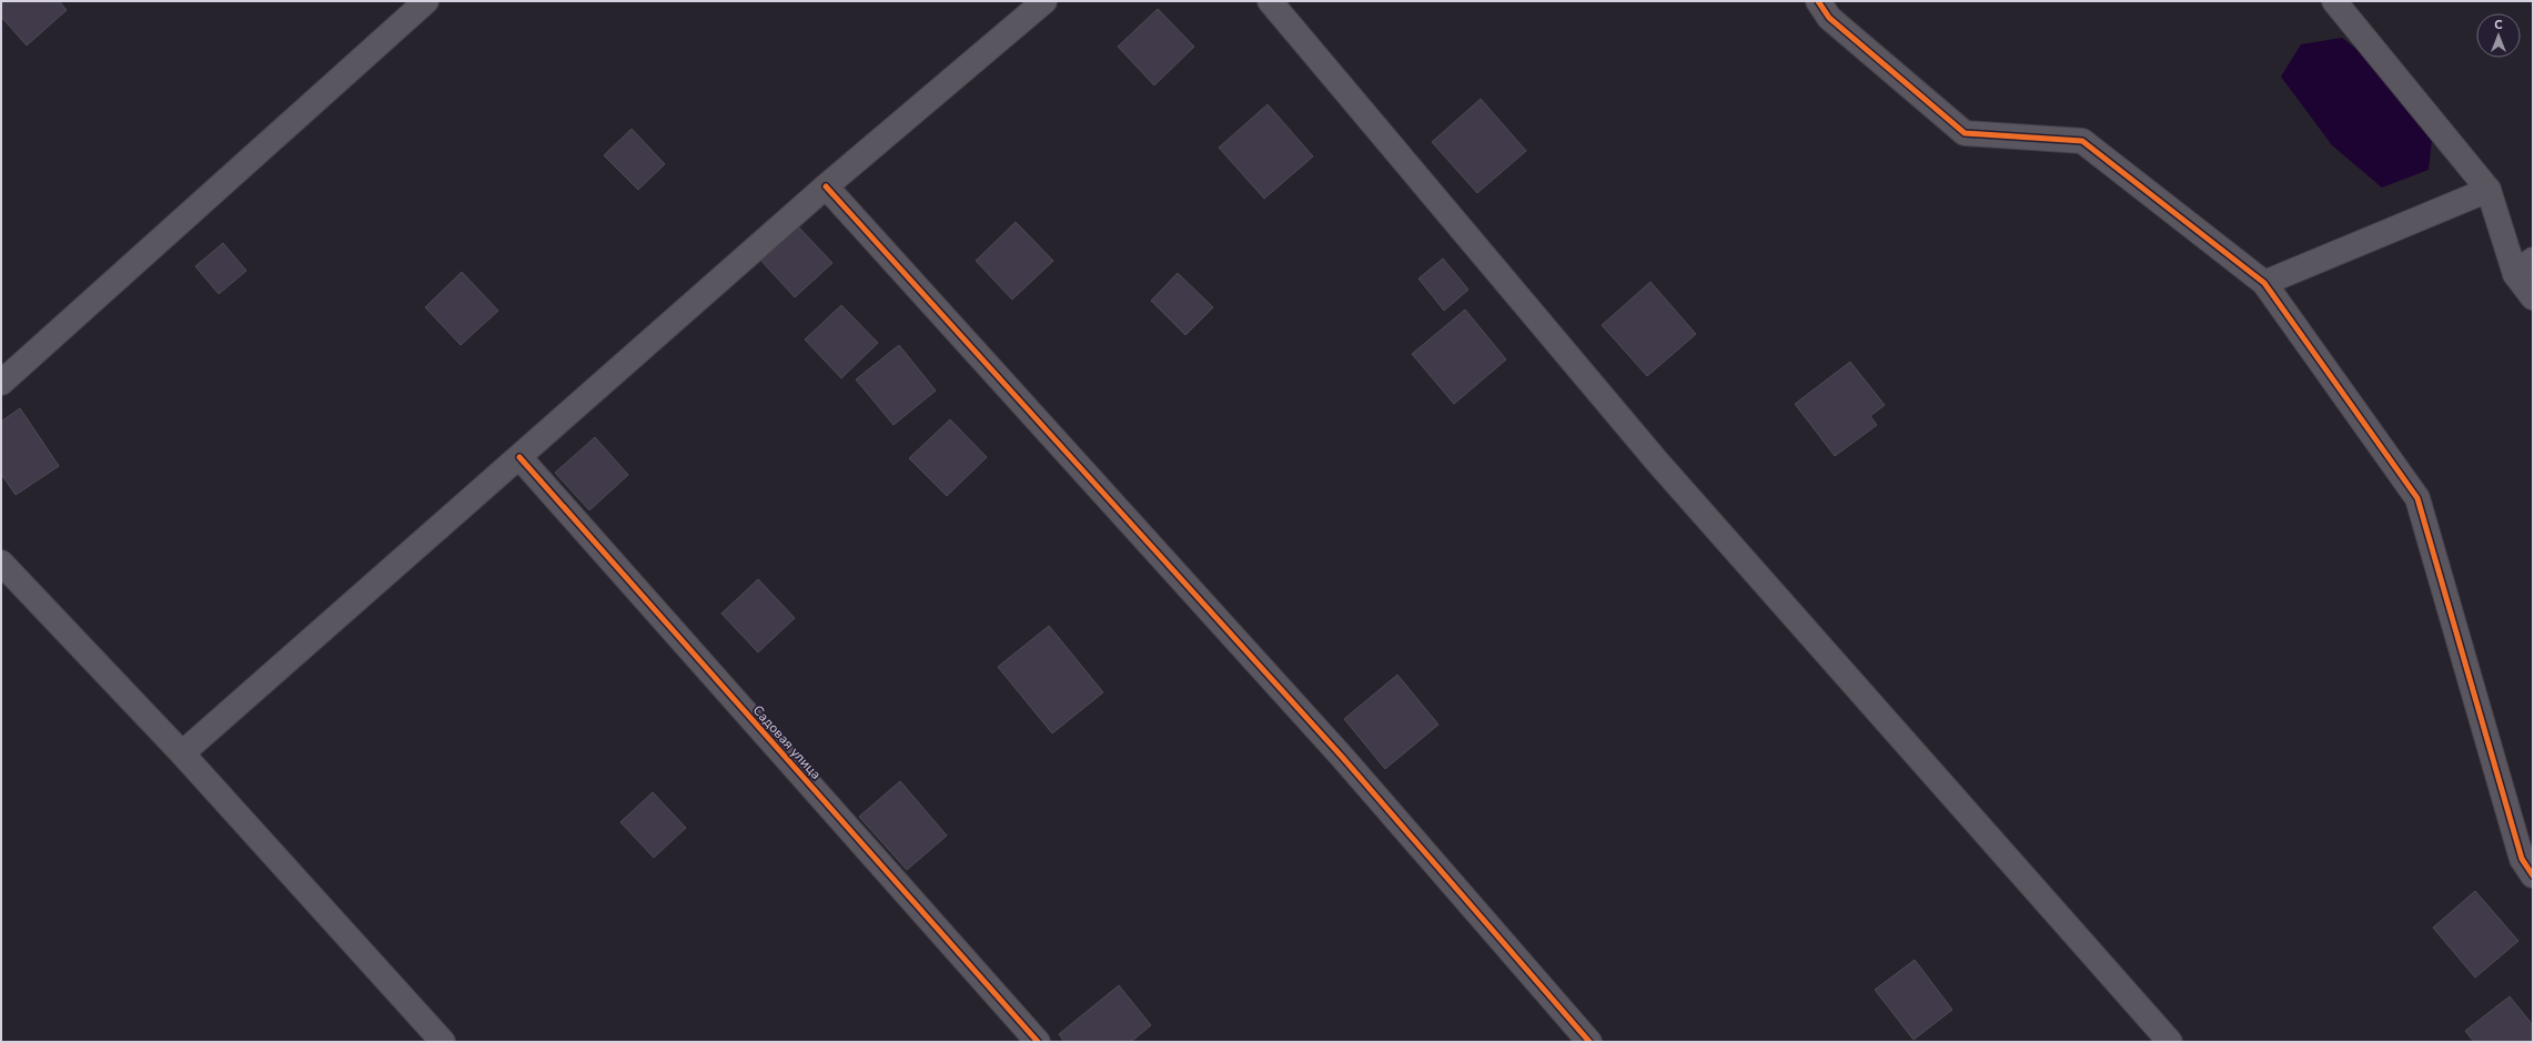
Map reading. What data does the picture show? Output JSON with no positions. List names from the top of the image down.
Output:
{
  "streets": {
    "street": ["Садовая улица"]
  },
  "north": "top"
}
